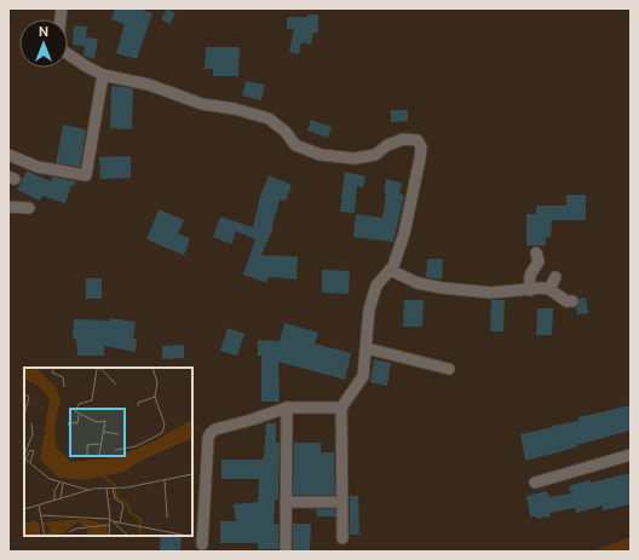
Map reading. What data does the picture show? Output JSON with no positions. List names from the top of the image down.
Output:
{
  "north": "top"
}
